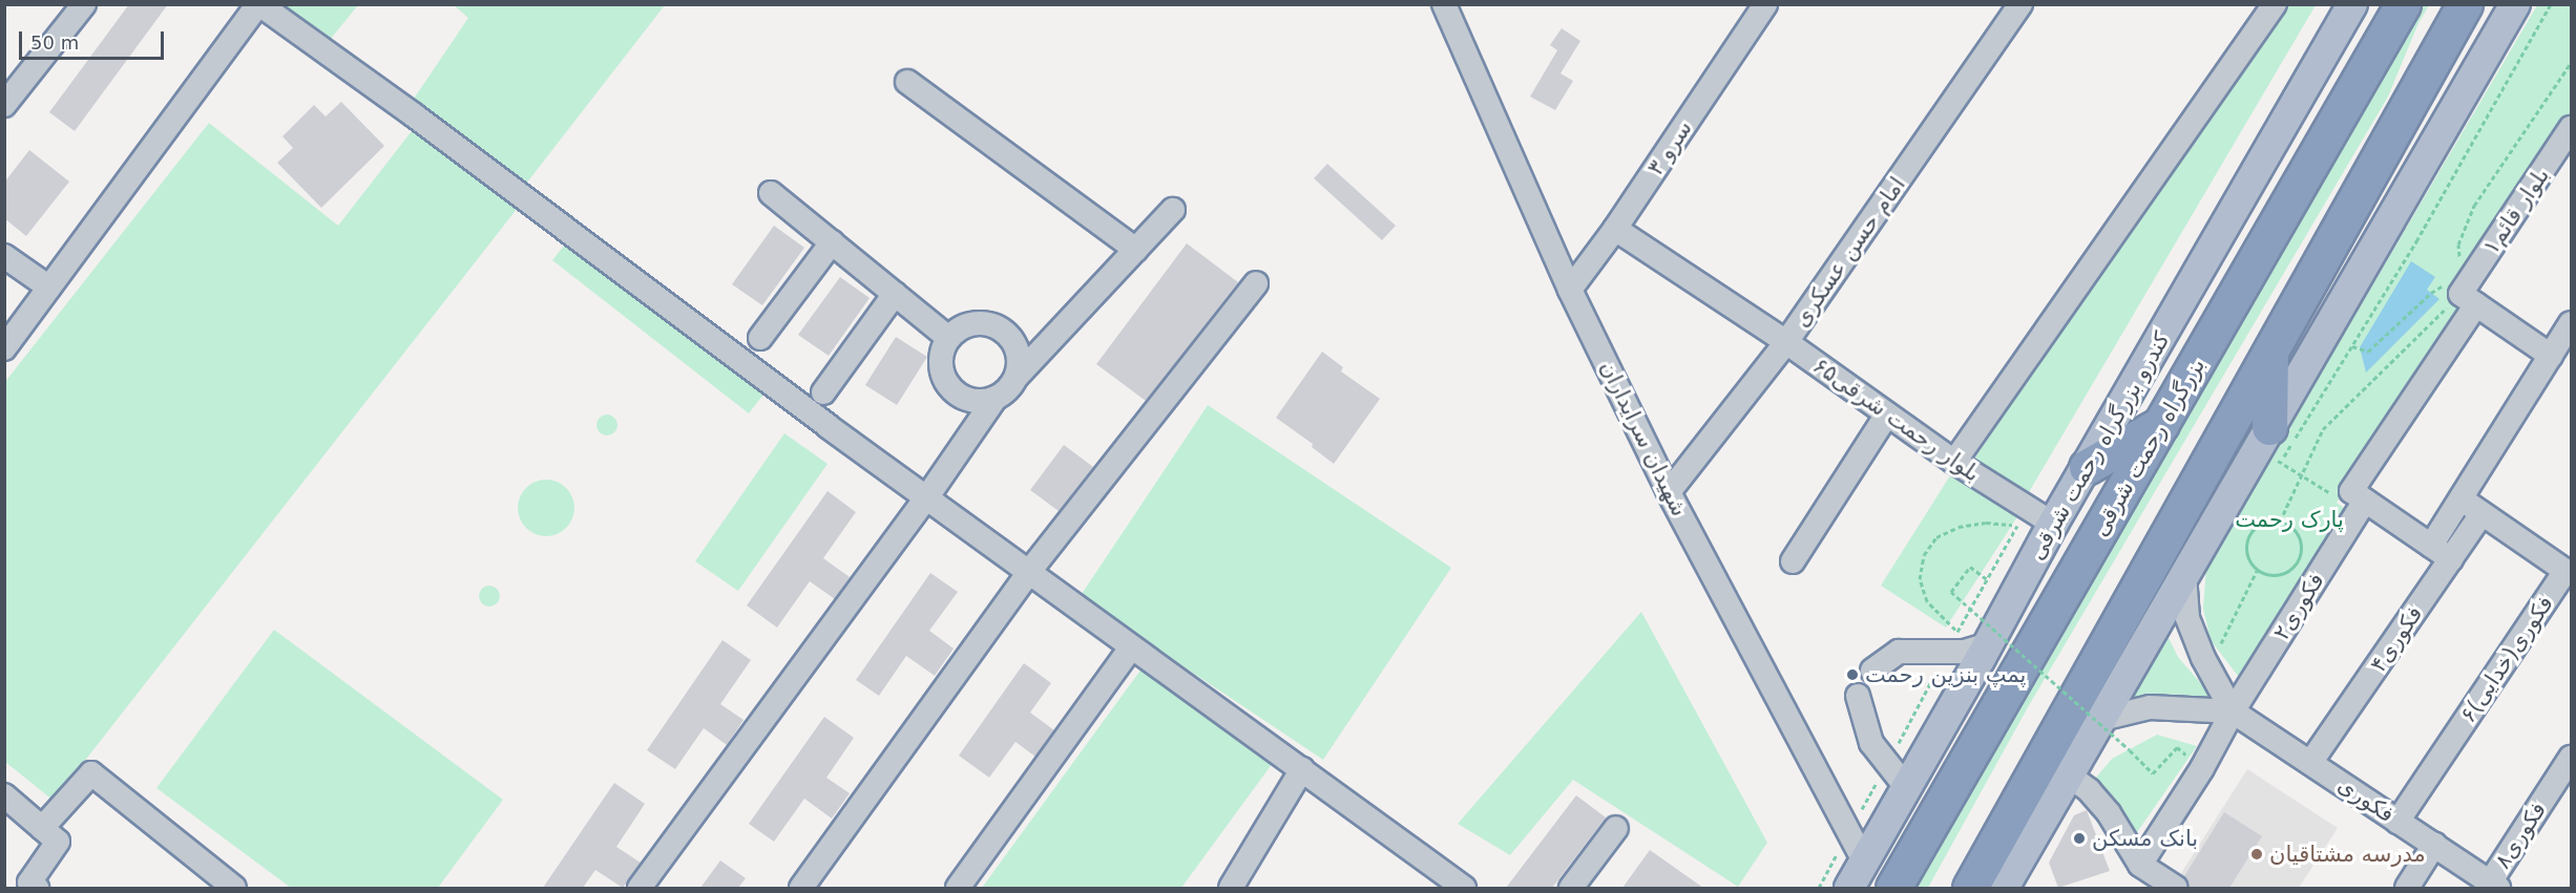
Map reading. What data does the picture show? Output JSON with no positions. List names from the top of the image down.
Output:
{
  "streets": {
    "highway": ["بزرگراه رحمت شرقی"],
    "main road": ["کندرو بزرگراه رحمت شرقی"],
    "street": [
      "سرو ۳",
      "بلوار قائم۱",
      "امام حسن عسکری",
      "بلوار رحمت شرقی۶۵",
      "شهیدان سرایداران",
      "فکوری۲",
      "فکوری۴",
      "۶فکوری(خدایی)",
      "فکوری",
      "فکوری۸"
    ]
  },
  "crossings": [
    ["سرو ۳", "بلوار رحمت شرقی۶۵"],
    ["سرو ۳", "شهیدان سرایداران"],
    ["بلوار قائم۱", "فکوری۲"],
    ["امام حسن عسکری", "بلوار رحمت شرقی۶۵"],
    ["امام حسن عسکری", "شهیدان سرایداران"],
    ["بلوار رحمت شرقی۶۵", "کندرو بزرگراه رحمت شرقی"],
    ["شهیدان سرایداران", "کندرو بزرگراه رحمت شرقی"],
    ["فکوری۲", "فکوری"],
    ["فکوری۴", "۶فکوری(خدایی)"],
    ["فکوری۴", "فکوری"],
    ["۶فکوری(خدایی)", "فکوری"],
    ["فکوری", "فکوری۸"]
  ],
  "parks": ["پارک رحمت"],
  "places": ["پمپ بنزین رحمت", "بانک مسکن", "مدرسه مشتاقیان"],
  "scale_bar": "50 m"
}
